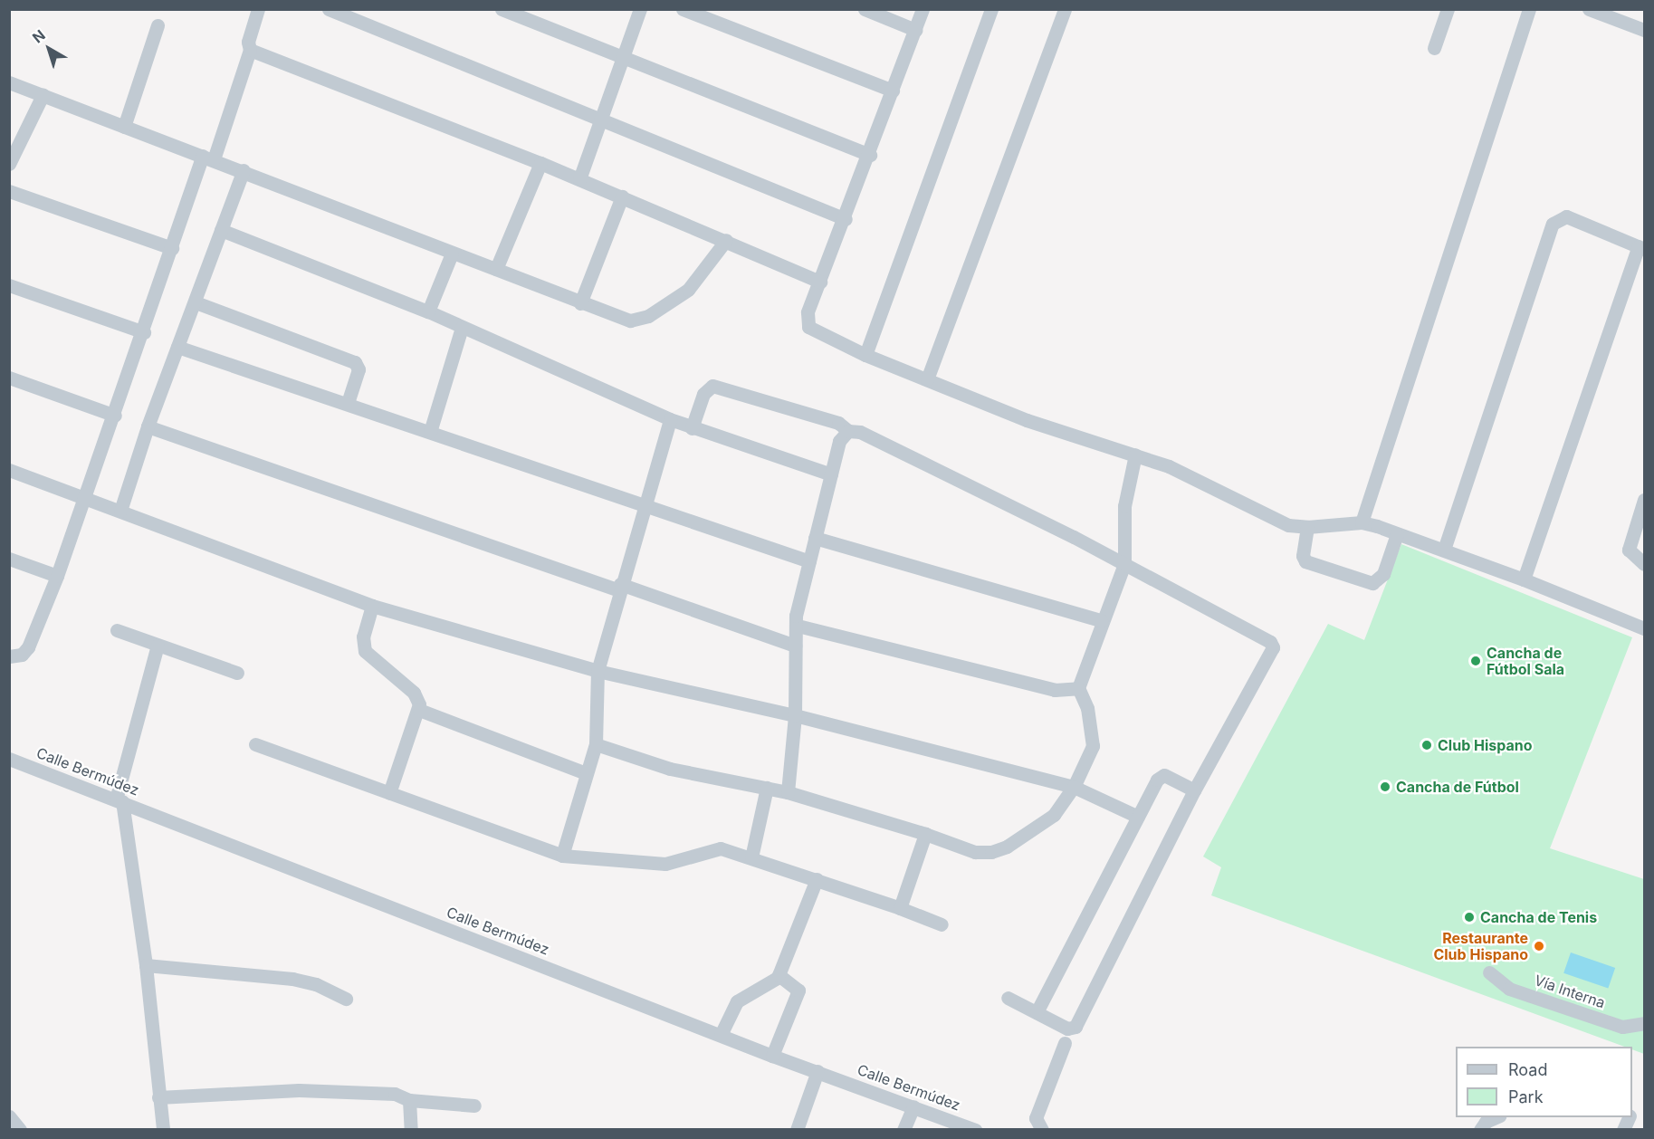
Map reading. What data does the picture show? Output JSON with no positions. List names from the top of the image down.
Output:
{
  "streets": {
    "street": ["Calle Bermúdez", "Vía Interna"]
  },
  "places": [
    "Cancha de Fútbol Sala",
    "Club Hispano",
    "Cancha de Fútbol",
    "Cancha de Tenis",
    "Restaurante Club Hispano"
  ],
  "legend": ["Road", "Park"],
  "north": "top left"
}
